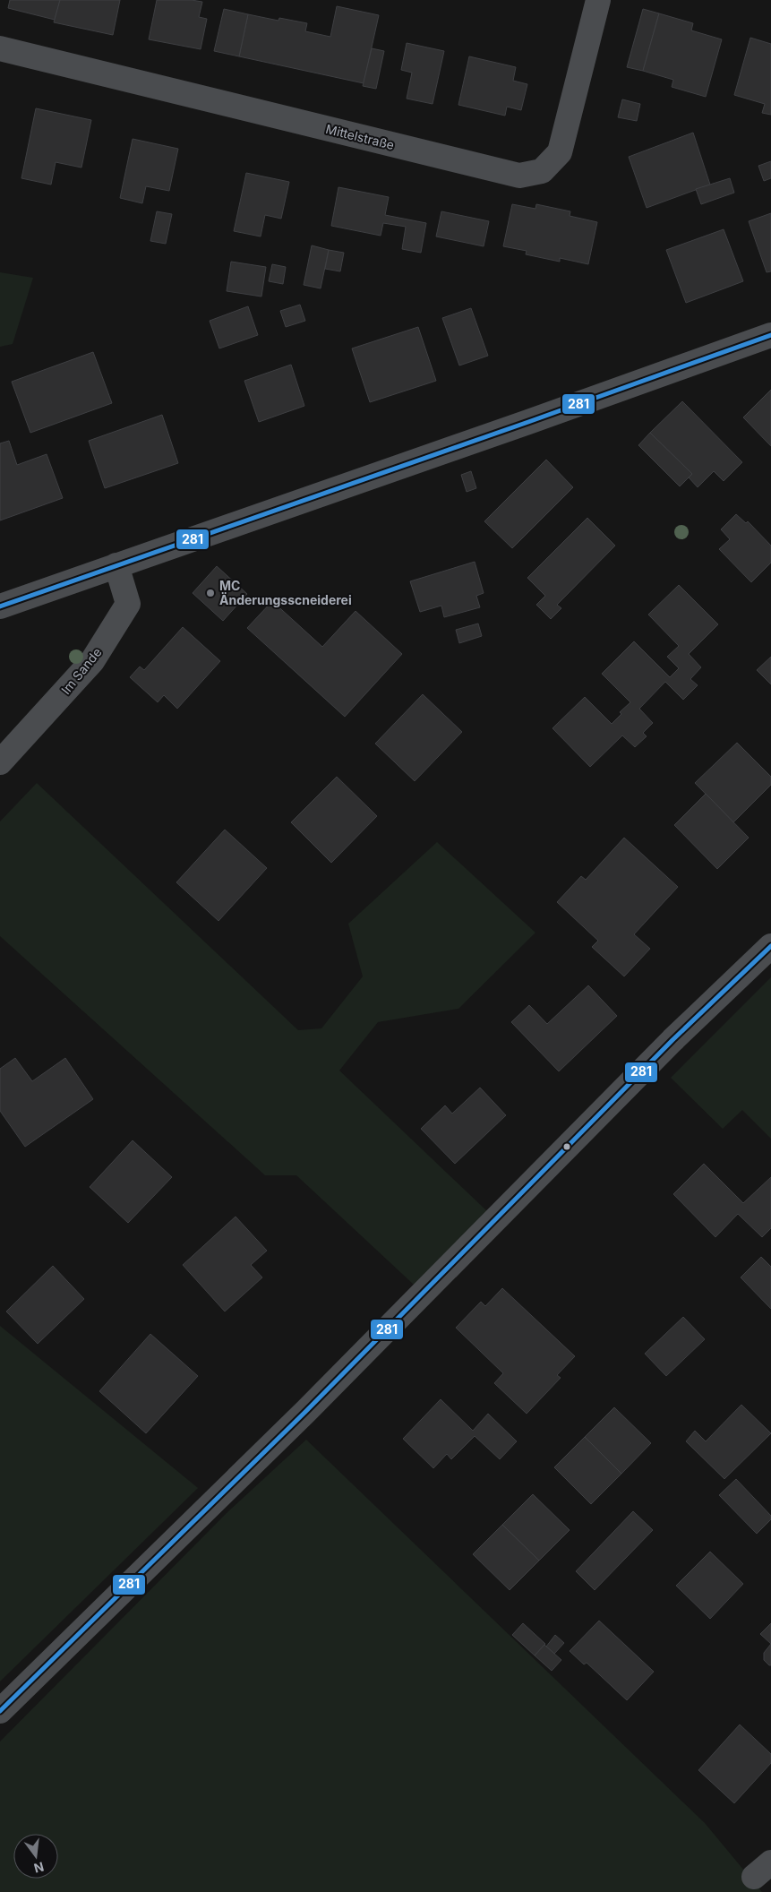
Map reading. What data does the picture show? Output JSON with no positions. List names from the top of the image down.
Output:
{
  "streets": {
    "street": ["Mittelstraße", "Im Sande"]
  },
  "places": ["MC Änderungsscneiderei"],
  "lines": ["transit line 281"],
  "north": "bottom"
}
